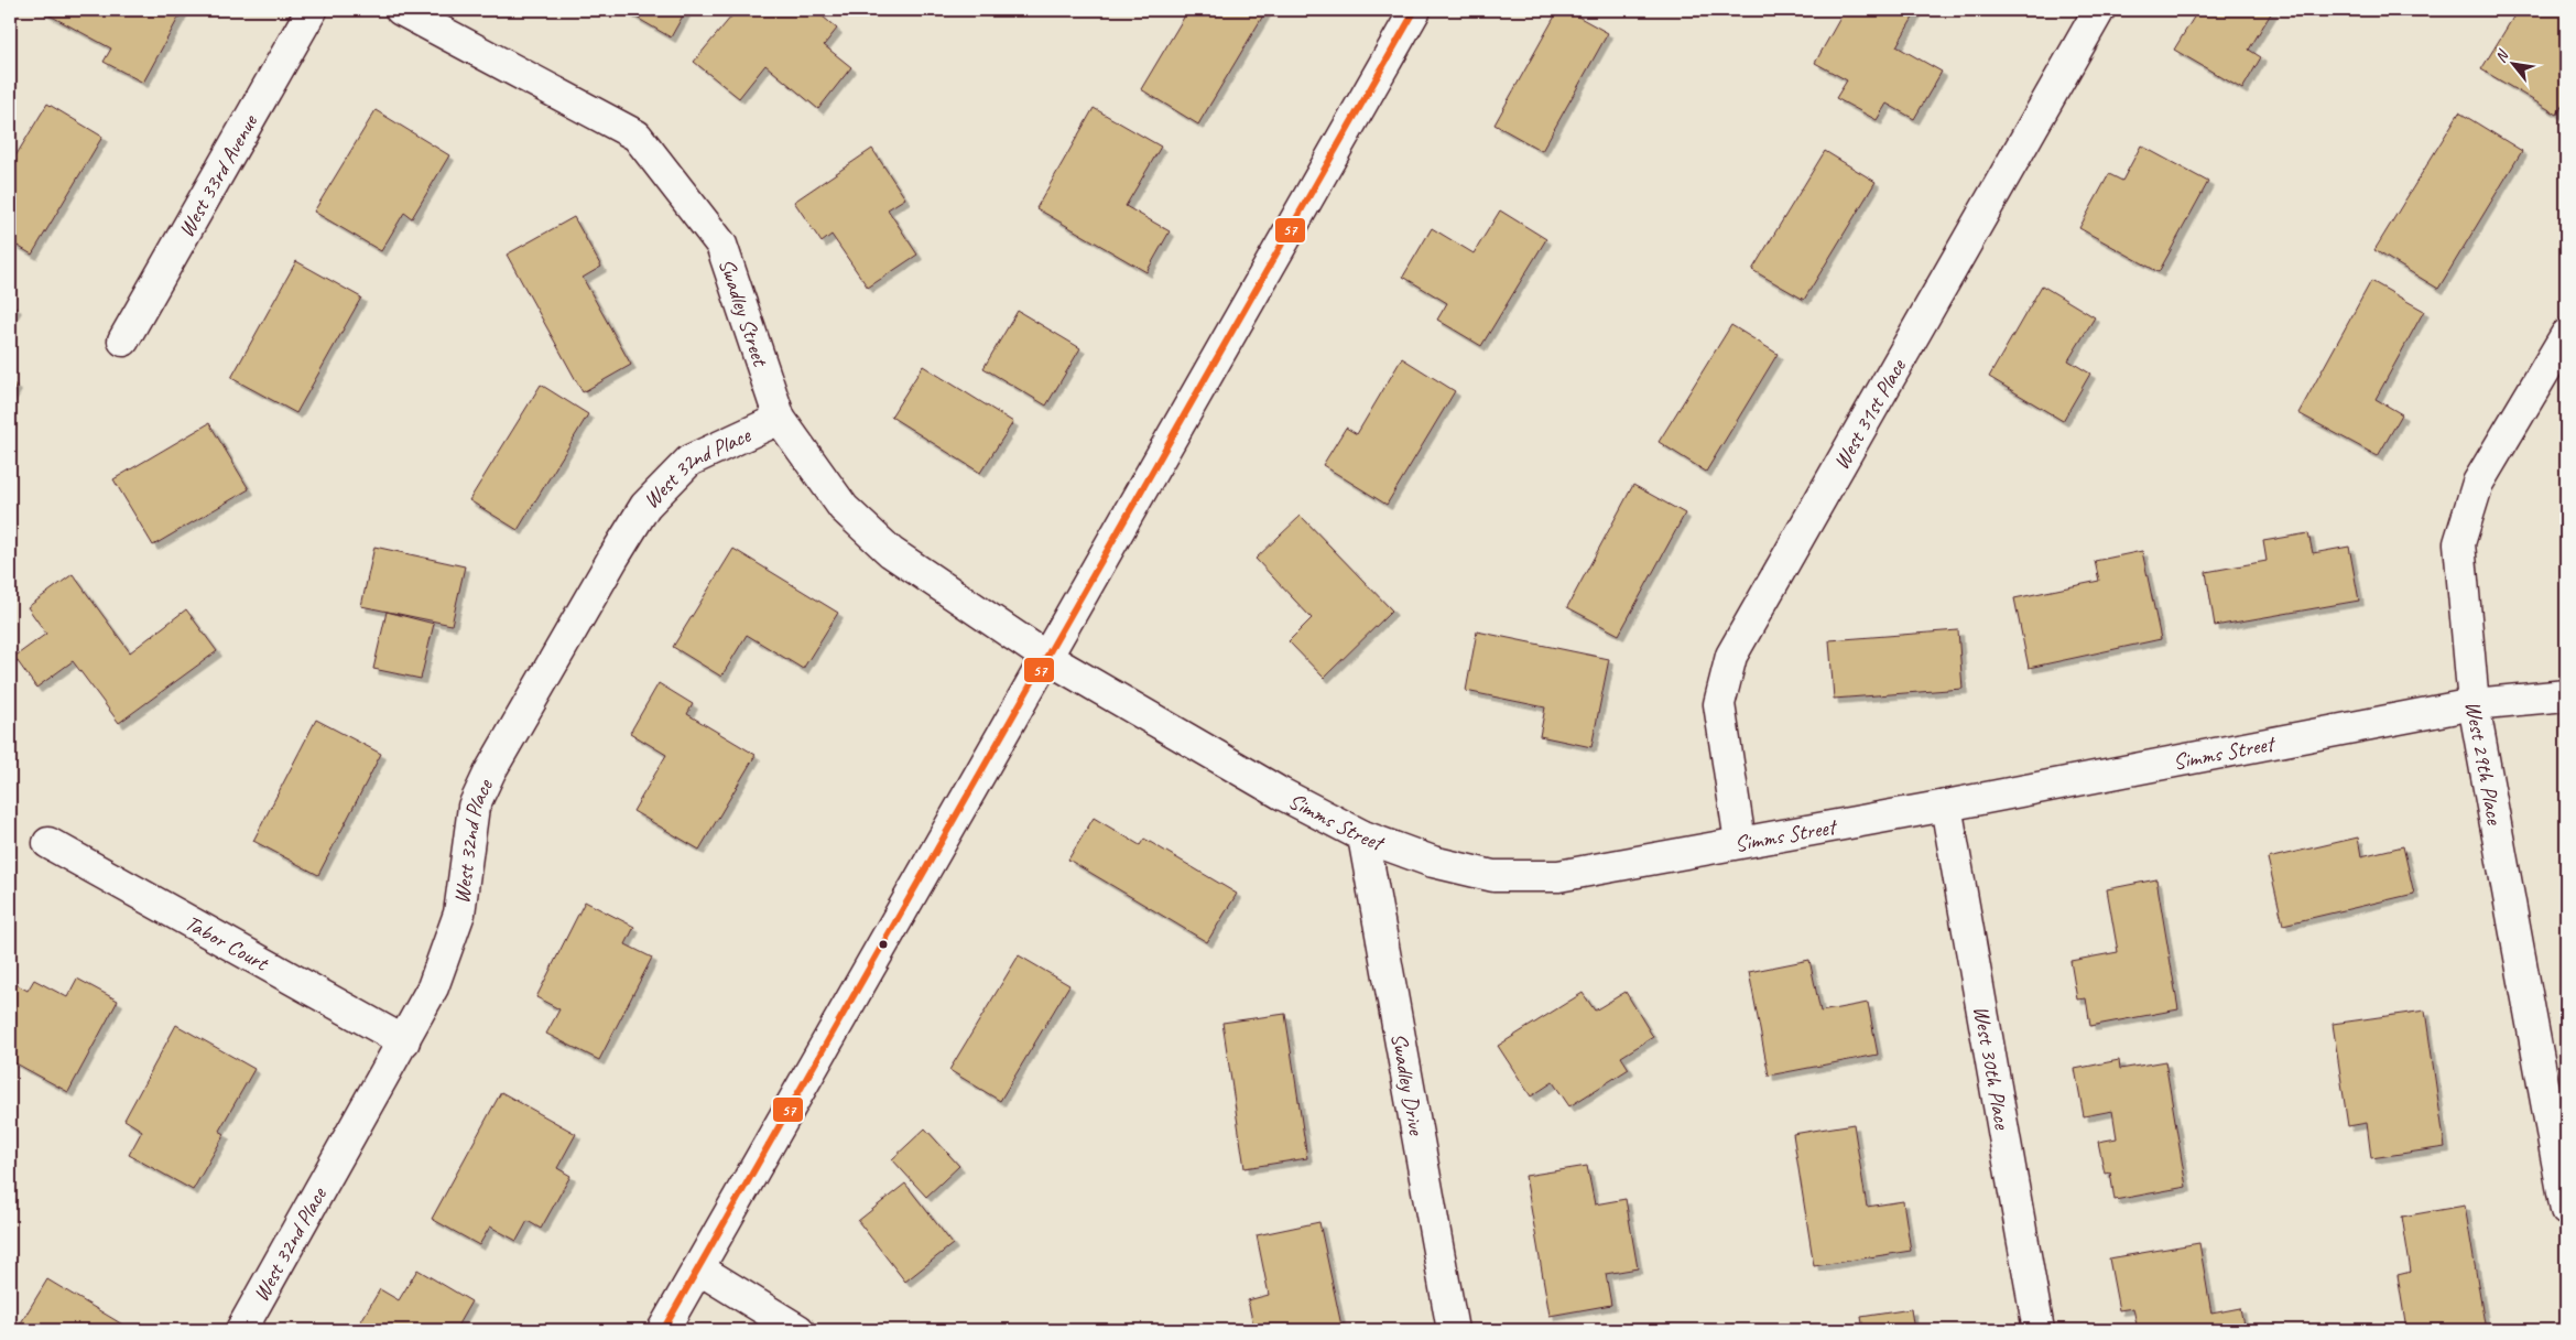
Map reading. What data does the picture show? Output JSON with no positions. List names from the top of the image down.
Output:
{
  "streets": {
    "street": [
      "West 33rd Avenue",
      "Swadley Street",
      "West 31st Place",
      "West 32nd Place",
      "Simms Street",
      "West 29th Place",
      "Tabor Court",
      "West 30th Place",
      "Swadley Drive"
    ]
  },
  "crossings": [
    ["Swadley Street", "West 32nd Place"],
    ["Swadley Street", "Simms Street"],
    ["West 31st Place", "Simms Street"],
    ["West 32nd Place", "Tabor Court"],
    ["Simms Street", "West 29th Place"],
    ["Simms Street", "West 30th Place"],
    ["Simms Street", "Swadley Drive"]
  ],
  "lines": ["transit line 57"],
  "north": "top left"
}
